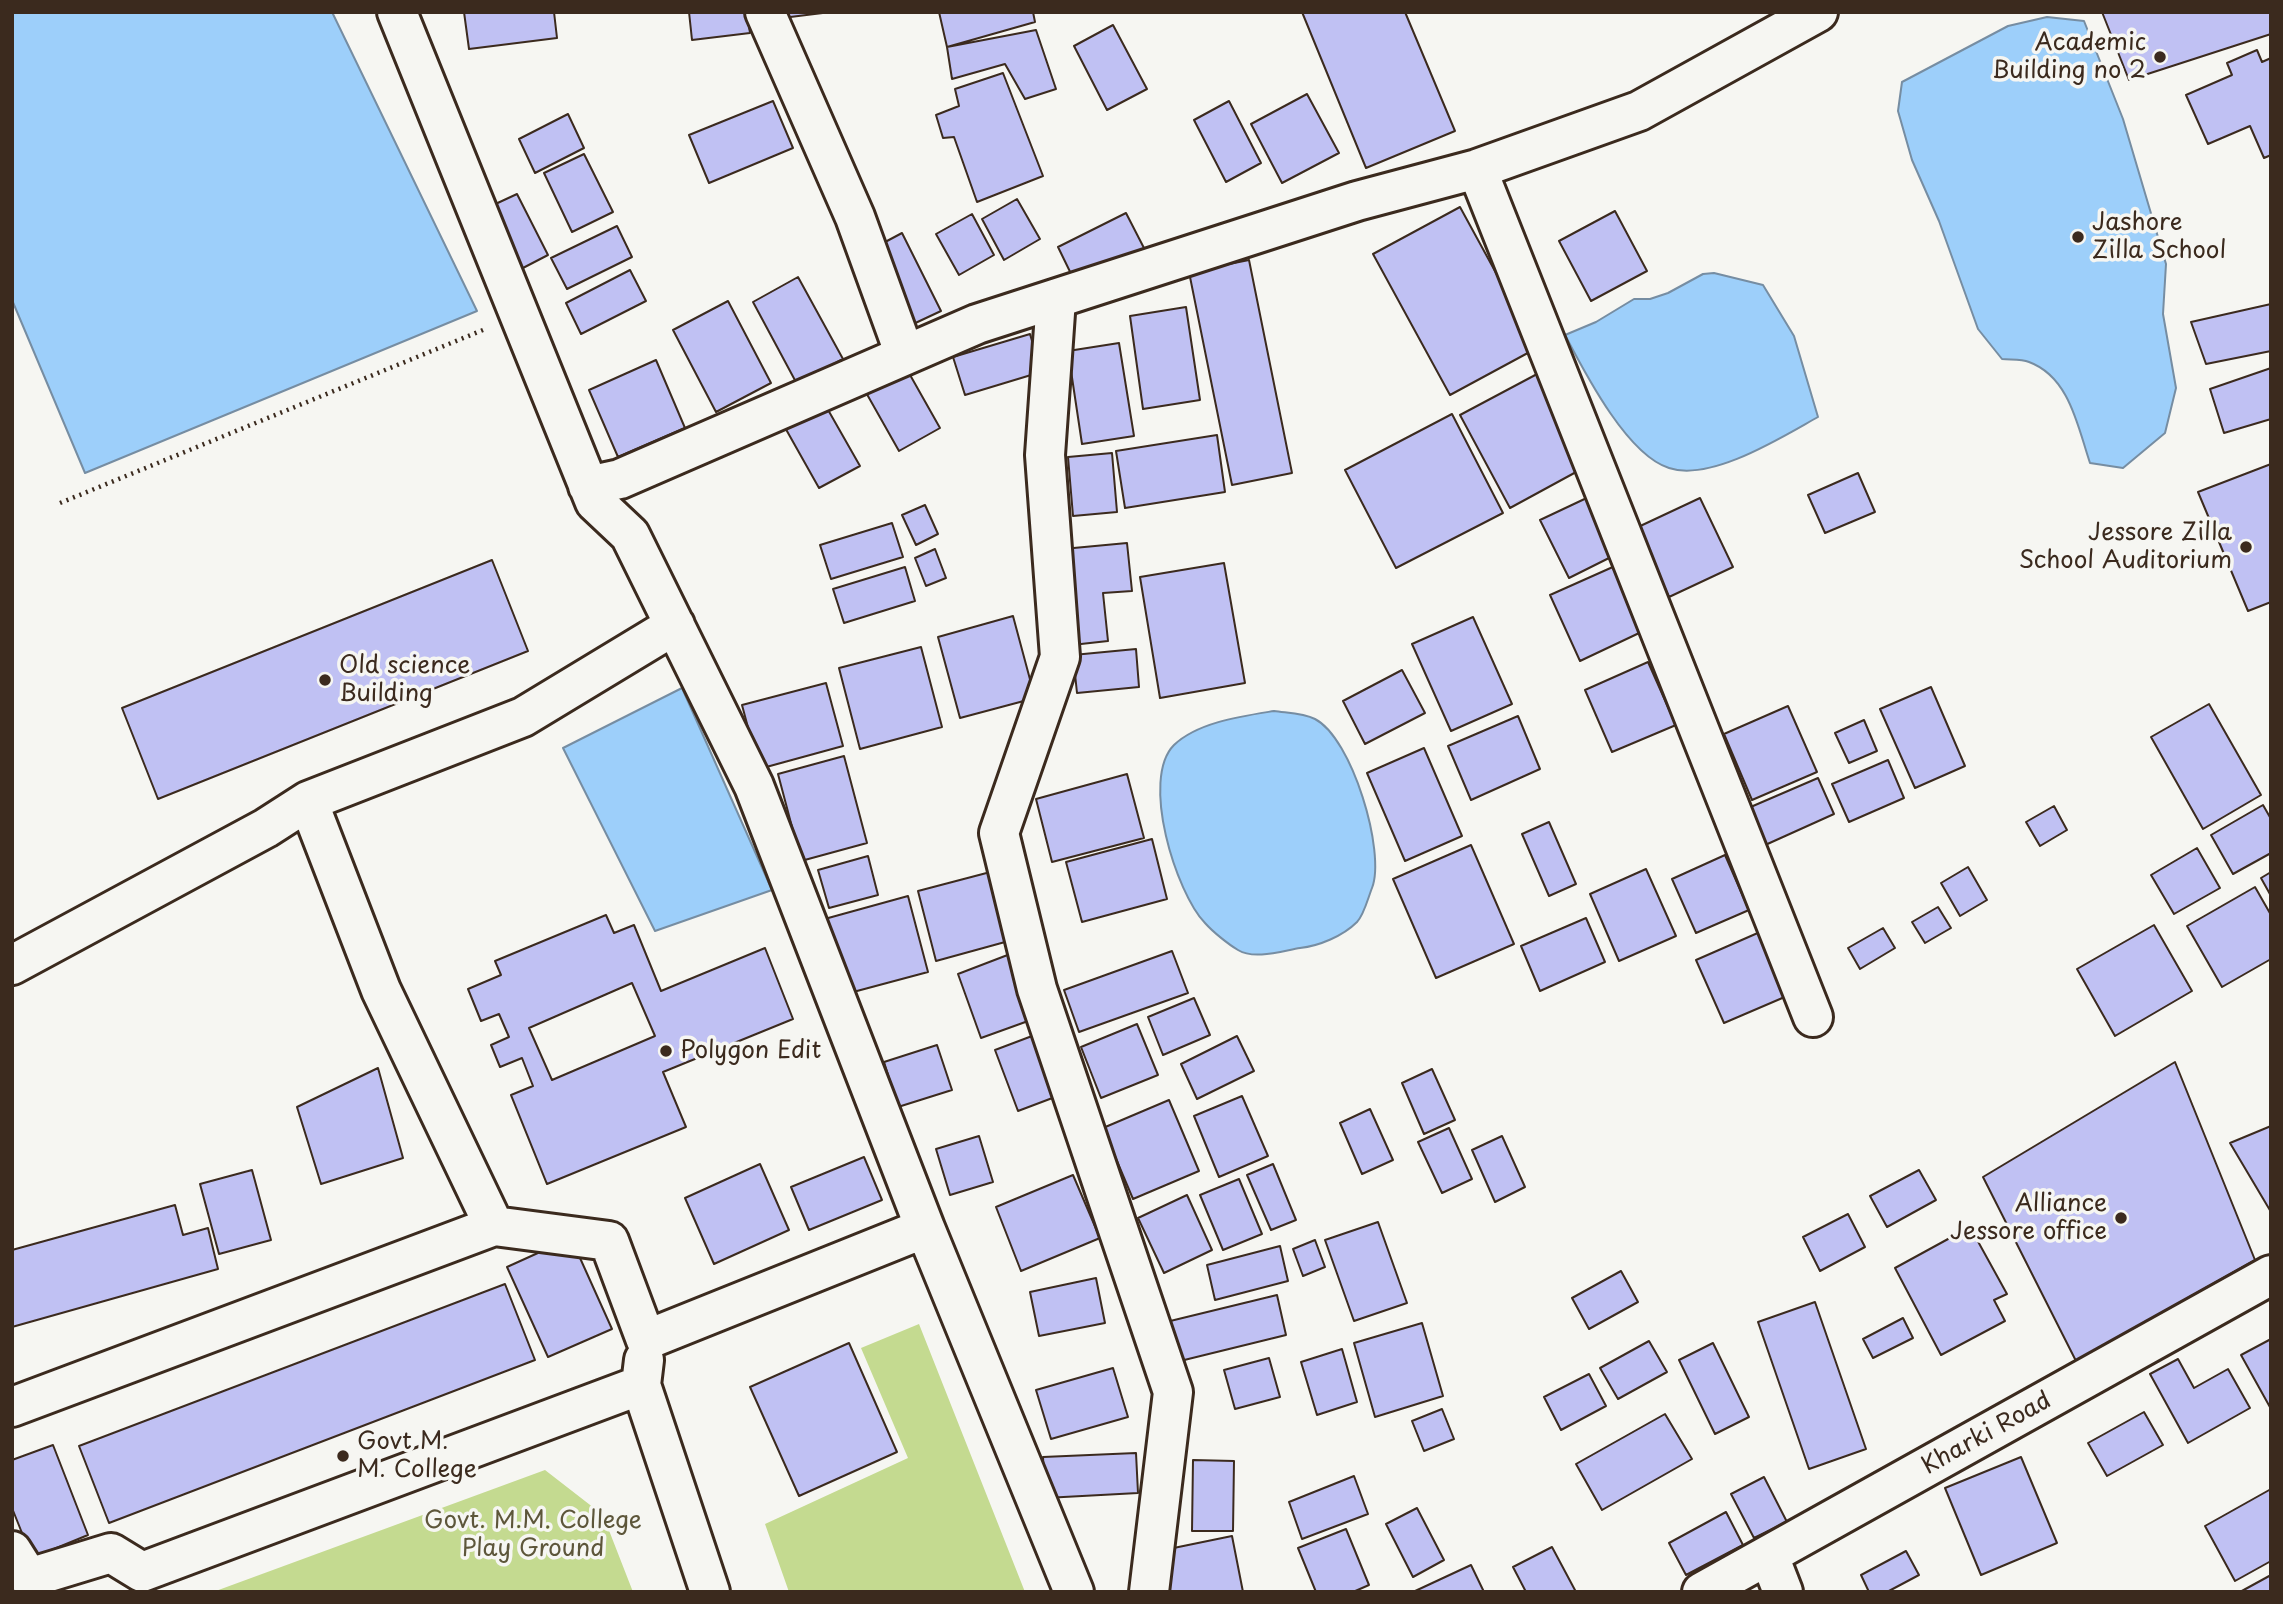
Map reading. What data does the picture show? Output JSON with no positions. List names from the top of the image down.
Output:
{
  "streets": {
    "street": ["Kharki Road"]
  },
  "parks": ["Govt. M.M. College Play Ground"],
  "places": [
    "Academic Building no 2",
    "Jashore Zilla School",
    "Jessore Zilla School Auditorium",
    "Old science Building",
    "Polygon Edit",
    "Alliance Jessore office",
    "Govt M. M. College"
  ]
}
